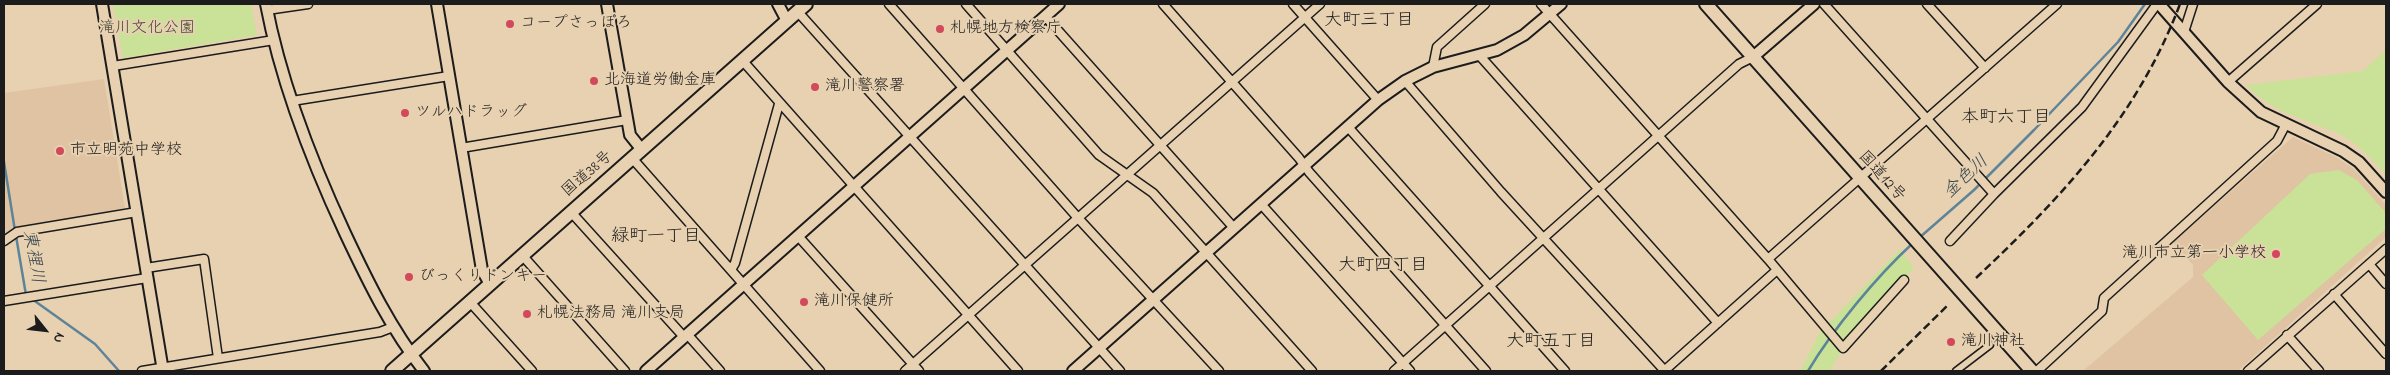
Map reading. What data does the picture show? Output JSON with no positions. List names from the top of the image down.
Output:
{
  "streets": {
    "highway": ["国道38号", "国道12号"]
  },
  "districts": [
    "大町三丁目",
    "本町六丁目",
    "緑町一丁目",
    "大町四丁目",
    "大町五丁目"
  ],
  "water": ["金色川", "東裡川"],
  "parks": ["滝川文化公園"],
  "places": [
    "コープさっぽろ",
    "札幌地方検察庁",
    "北海道労働金庫",
    "滝川警察署",
    "ツルハドラッグ",
    "市立明苑中学校",
    "滝川市立第一小学校",
    "びっくりドンキー",
    "滝川保健所",
    "札幌法務局 滝川支局",
    "滝川神社"
  ],
  "north": "bottom right"
}
